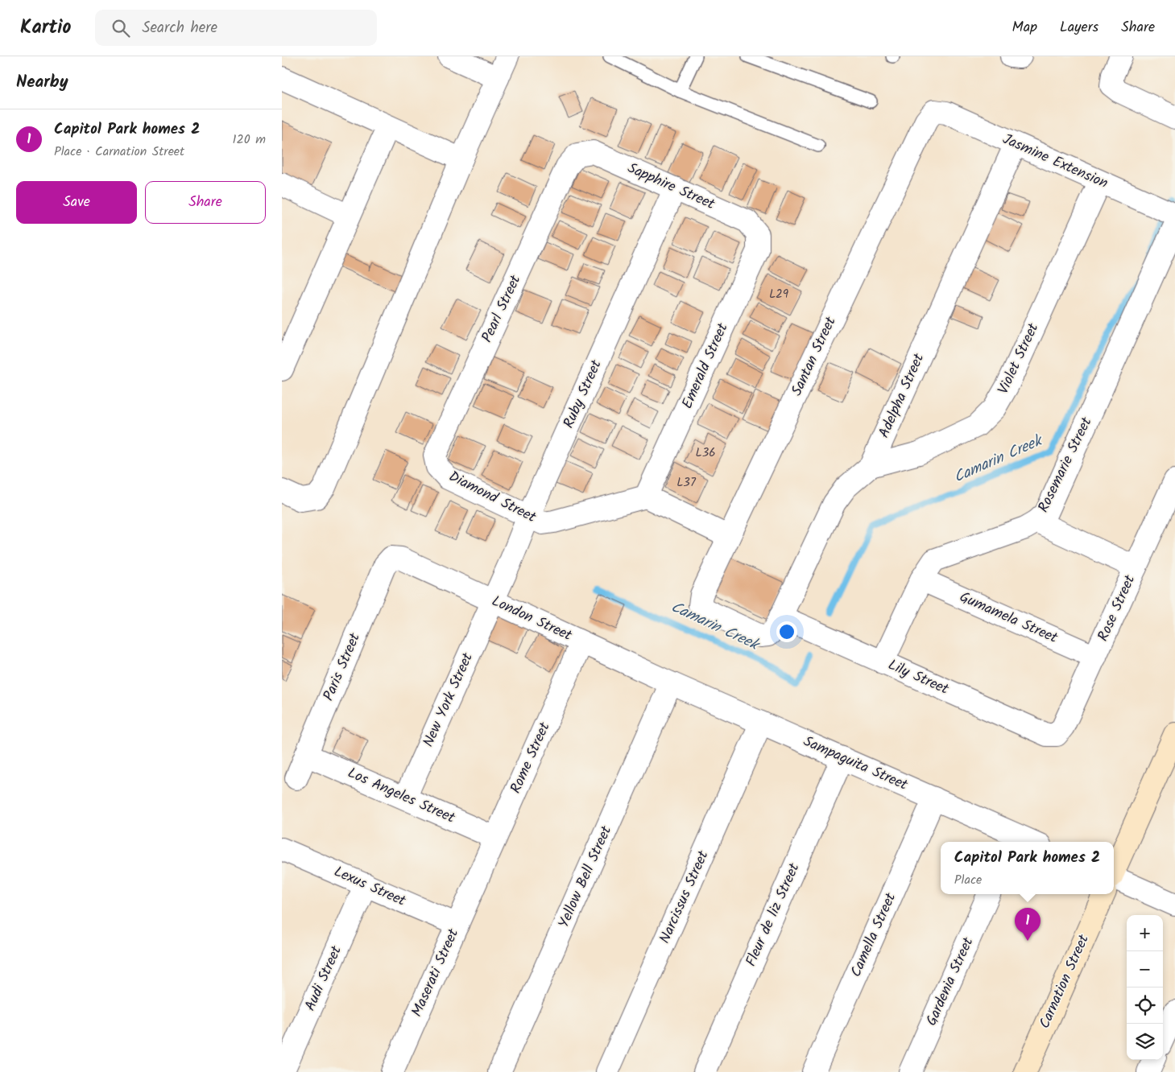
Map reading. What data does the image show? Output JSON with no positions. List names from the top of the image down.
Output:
{
  "streets": {
    "street": [
      "Jasmine Extension",
      "Sapphire Street",
      "Pearl Street",
      "Santan Street",
      "Violet Street",
      "Emerald Street",
      "Ruby Street",
      "Adelpha Street",
      "Rosemarie Street",
      "Diamond Street",
      "Rose Street",
      "Gumamela Street",
      "London Street",
      "Paris Street",
      "Lily Street",
      "New York Street",
      "Rome Street",
      "Sampaguita Street",
      "Los Angeles Street",
      "Yellow Bell Street",
      "Lexus Street",
      "Narcissus Street",
      "Fleur de liz Street",
      "Camella Street",
      "Maserati Street",
      "Audi Street",
      "Gardenia Street",
      "Carnation Street"
    ]
  },
  "crossings": [
    ["Jasmine Extension", "Santan Street"],
    ["Jasmine Extension", "Violet Street"],
    ["Jasmine Extension", "Adelpha Street"],
    ["Jasmine Extension", "Rosemarie Street"],
    ["Sapphire Street", "Pearl Street"],
    ["Sapphire Street", "Emerald Street"],
    ["Sapphire Street", "Ruby Street"],
    ["Pearl Street", "Diamond Street"],
    ["Santan Street", "Adelpha Street"],
    ["Violet Street", "Adelpha Street"],
    ["Emerald Street", "Diamond Street"],
    ["Ruby Street", "Diamond Street"],
    ["Ruby Street", "London Street"],
    ["Ruby Street", "New York Street"],
    ["Adelpha Street", "Lily Street"],
    ["Rosemarie Street", "Gumamela Street"],
    ["Rosemarie Street", "Lily Street"],
    ["Rose Street", "Gumamela Street"],
    ["Rose Street", "Lily Street"],
    ["London Street", "Paris Street"],
    ["London Street", "New York Street"],
    ["London Street", "Rome Street"],
    ["London Street", "Sampaguita Street"],
    ["London Street", "Yellow Bell Street"],
    ["Paris Street", "Los Angeles Street"],
    ["New York Street", "Los Angeles Street"],
    ["Rome Street", "Los Angeles Street"],
    ["Rome Street", "Maserati Street"],
    ["Sampaguita Street", "Yellow Bell Street"],
    ["Sampaguita Street", "Narcissus Street"],
    ["Sampaguita Street", "Fleur de liz Street"],
    ["Sampaguita Street", "Camella Street"],
    ["Lexus Street", "Maserati Street"],
    ["Lexus Street", "Audi Street"]
  ],
  "water": ["Camarin Creek"],
  "house_numbers": ["L29", "L36", "L37"],
  "page": {
    "header": "Kartio",
    "search": "Search here",
    "nav": ["Map", "Layers", "Share"],
    "heading": "Nearby",
    "list": [
      {
        "mark": "1",
        "name": "Capitol Park homes 2",
        "note": "Place · Carnation Street",
        "value": "120 m"
      }
    ],
    "buttons": ["Save", "Share"],
    "popup": ["Capitol Park homes 2", "Place"],
    "pins": "1",
    "map_buttons": ["+", "−"]
  }
}
